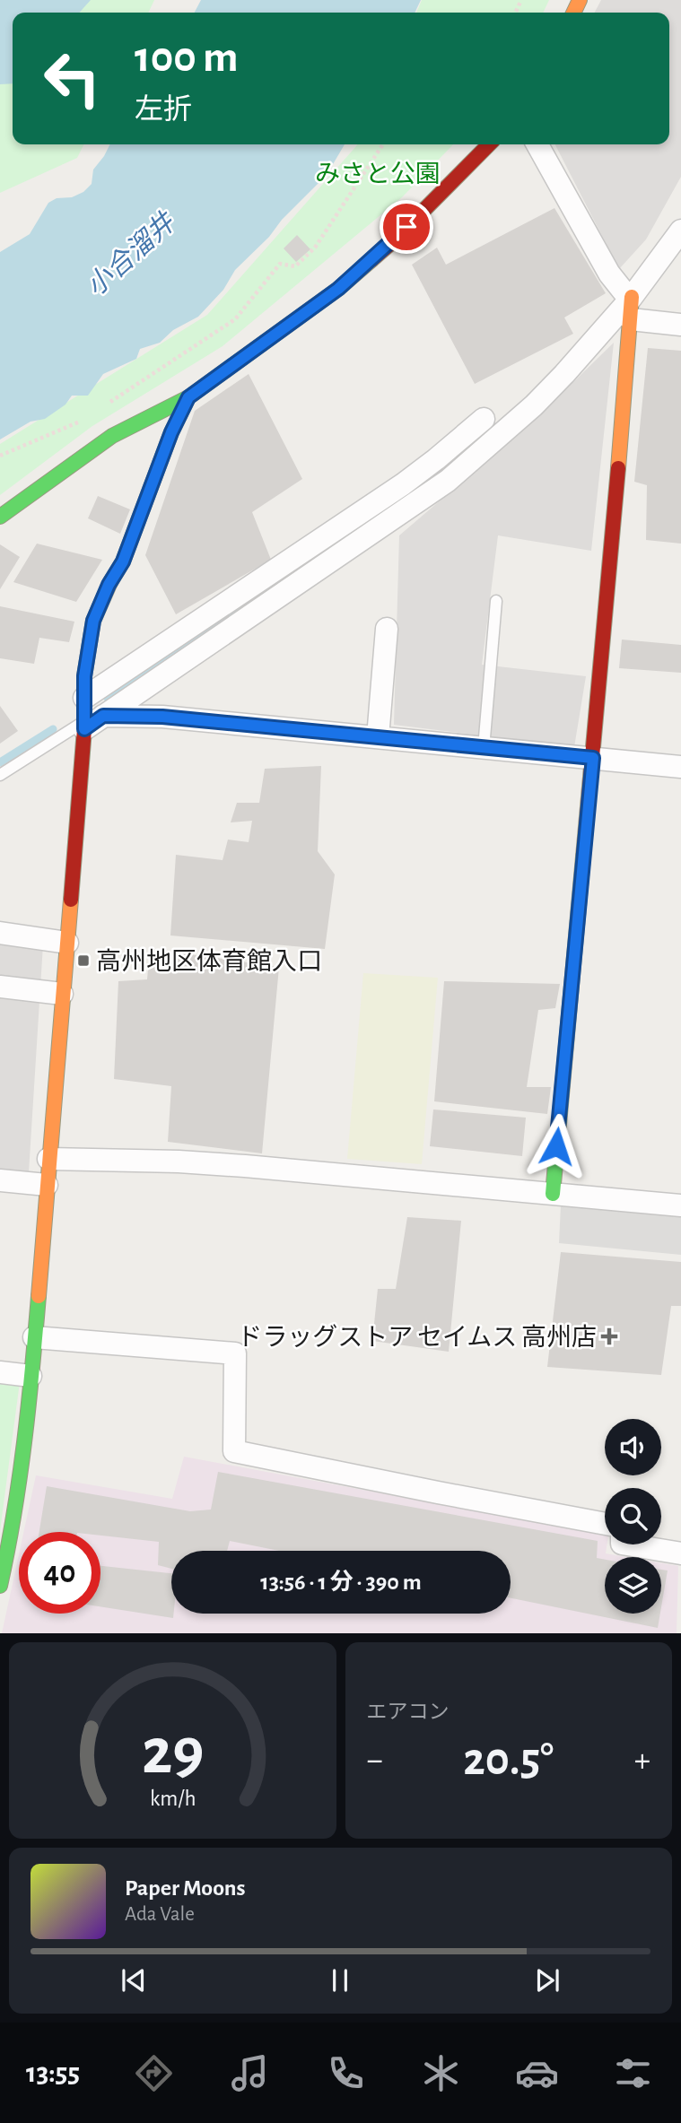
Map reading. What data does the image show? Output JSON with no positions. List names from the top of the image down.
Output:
{
  "water": ["小合溜井"],
  "parks": ["みさと公園"],
  "places": {
    "transit": ["高州地区体育館入口"],
    "health": ["ドラッグストア セイムス 高州店"]
  },
  "page": {
    "turn": ["100 m", "左折"],
    "limit": "40",
    "trip": "13:56 · 1 分 · 390 m",
    "tile": "エアコン",
    "heat": ["−", "20.5°", "+"],
    "song": ["Paper Moons", "Ada Vale"],
    "tabs": "13:55",
    "gauge": ["29", "km/h"]
  }
}
